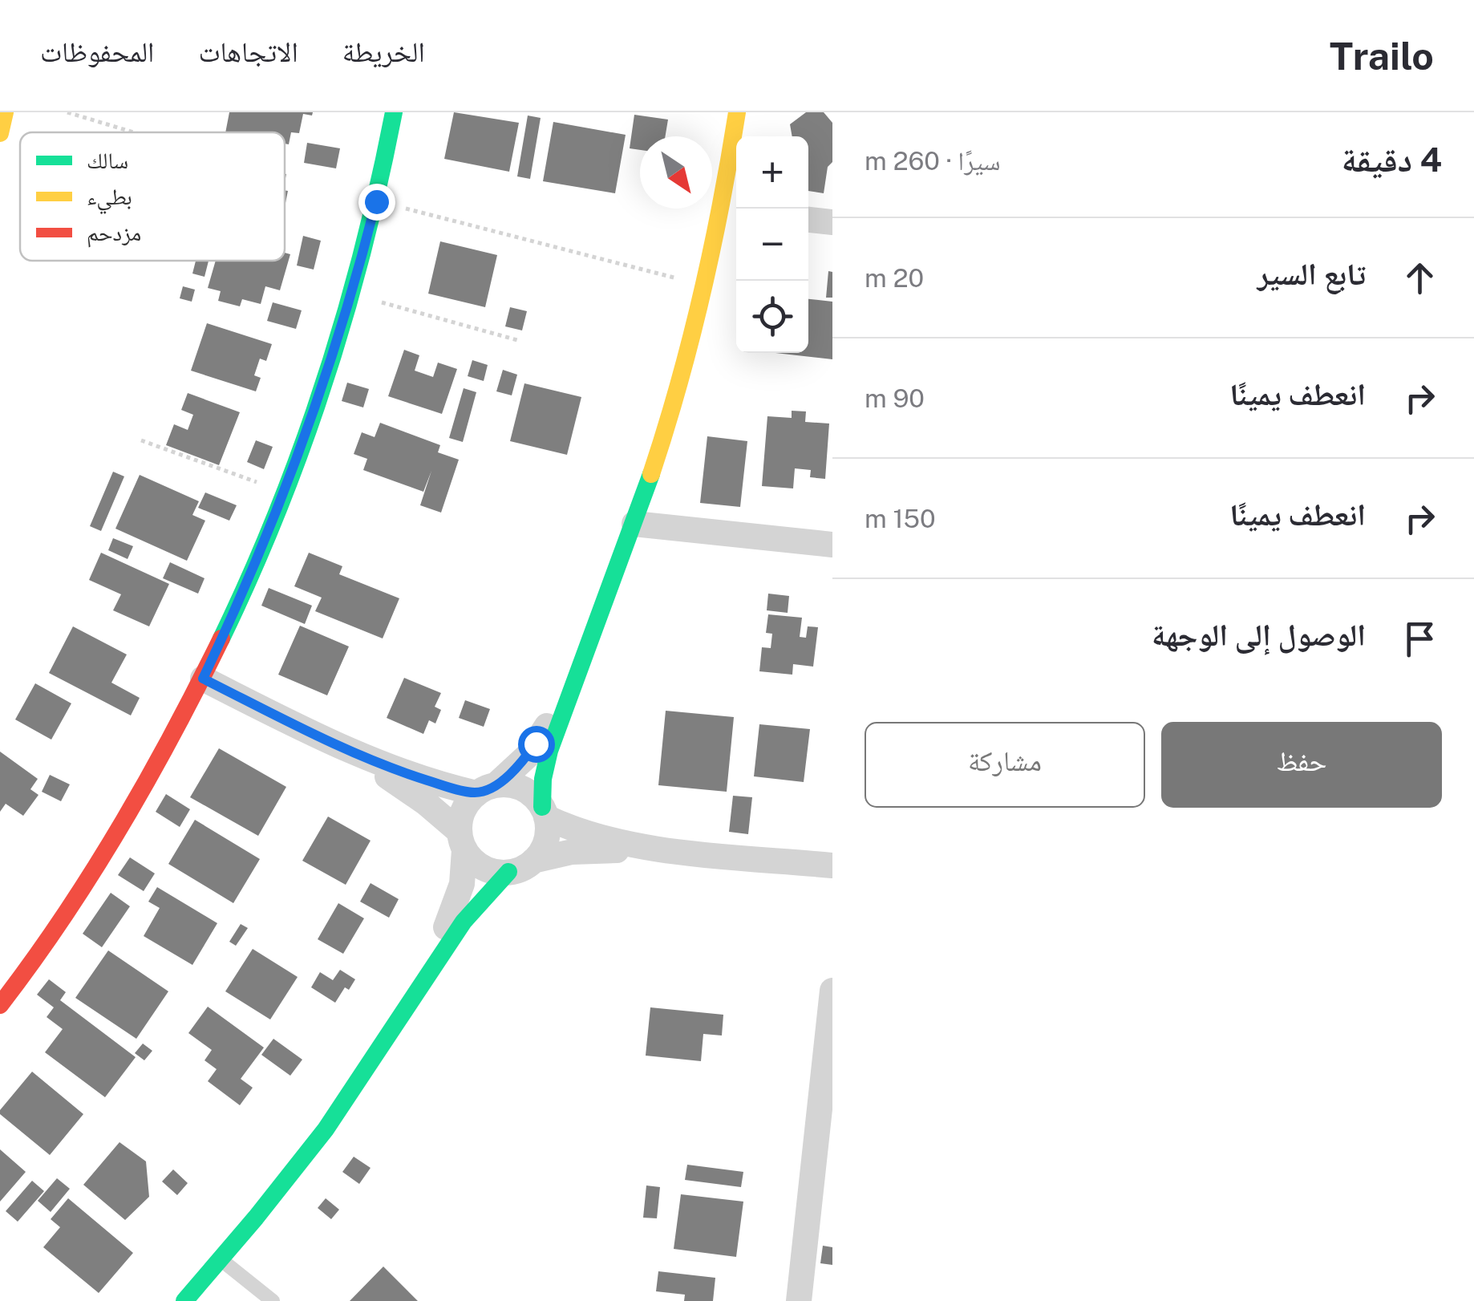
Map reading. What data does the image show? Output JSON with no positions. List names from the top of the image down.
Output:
{
  "legend": ["سالك", "بطيء", "مزدحم"],
  "north": "bottom right",
  "page": {
    "header": "Trailo",
    "nav": ["الخريطة", "الاتجاهات", "المحفوظات"],
    "heading": ["4 دقيقة", "سيرًا · 260 m"],
    "map_buttons": ["+", "−"],
    "list": [
      ["تابع السير", "20 m"],
      ["انعطف يمينًا", "90 m"],
      ["انعطف يمينًا", "150 m"],
      "الوصول إلى الوجهة"
    ],
    "buttons": ["حفظ", "مشاركة"]
  }
}
